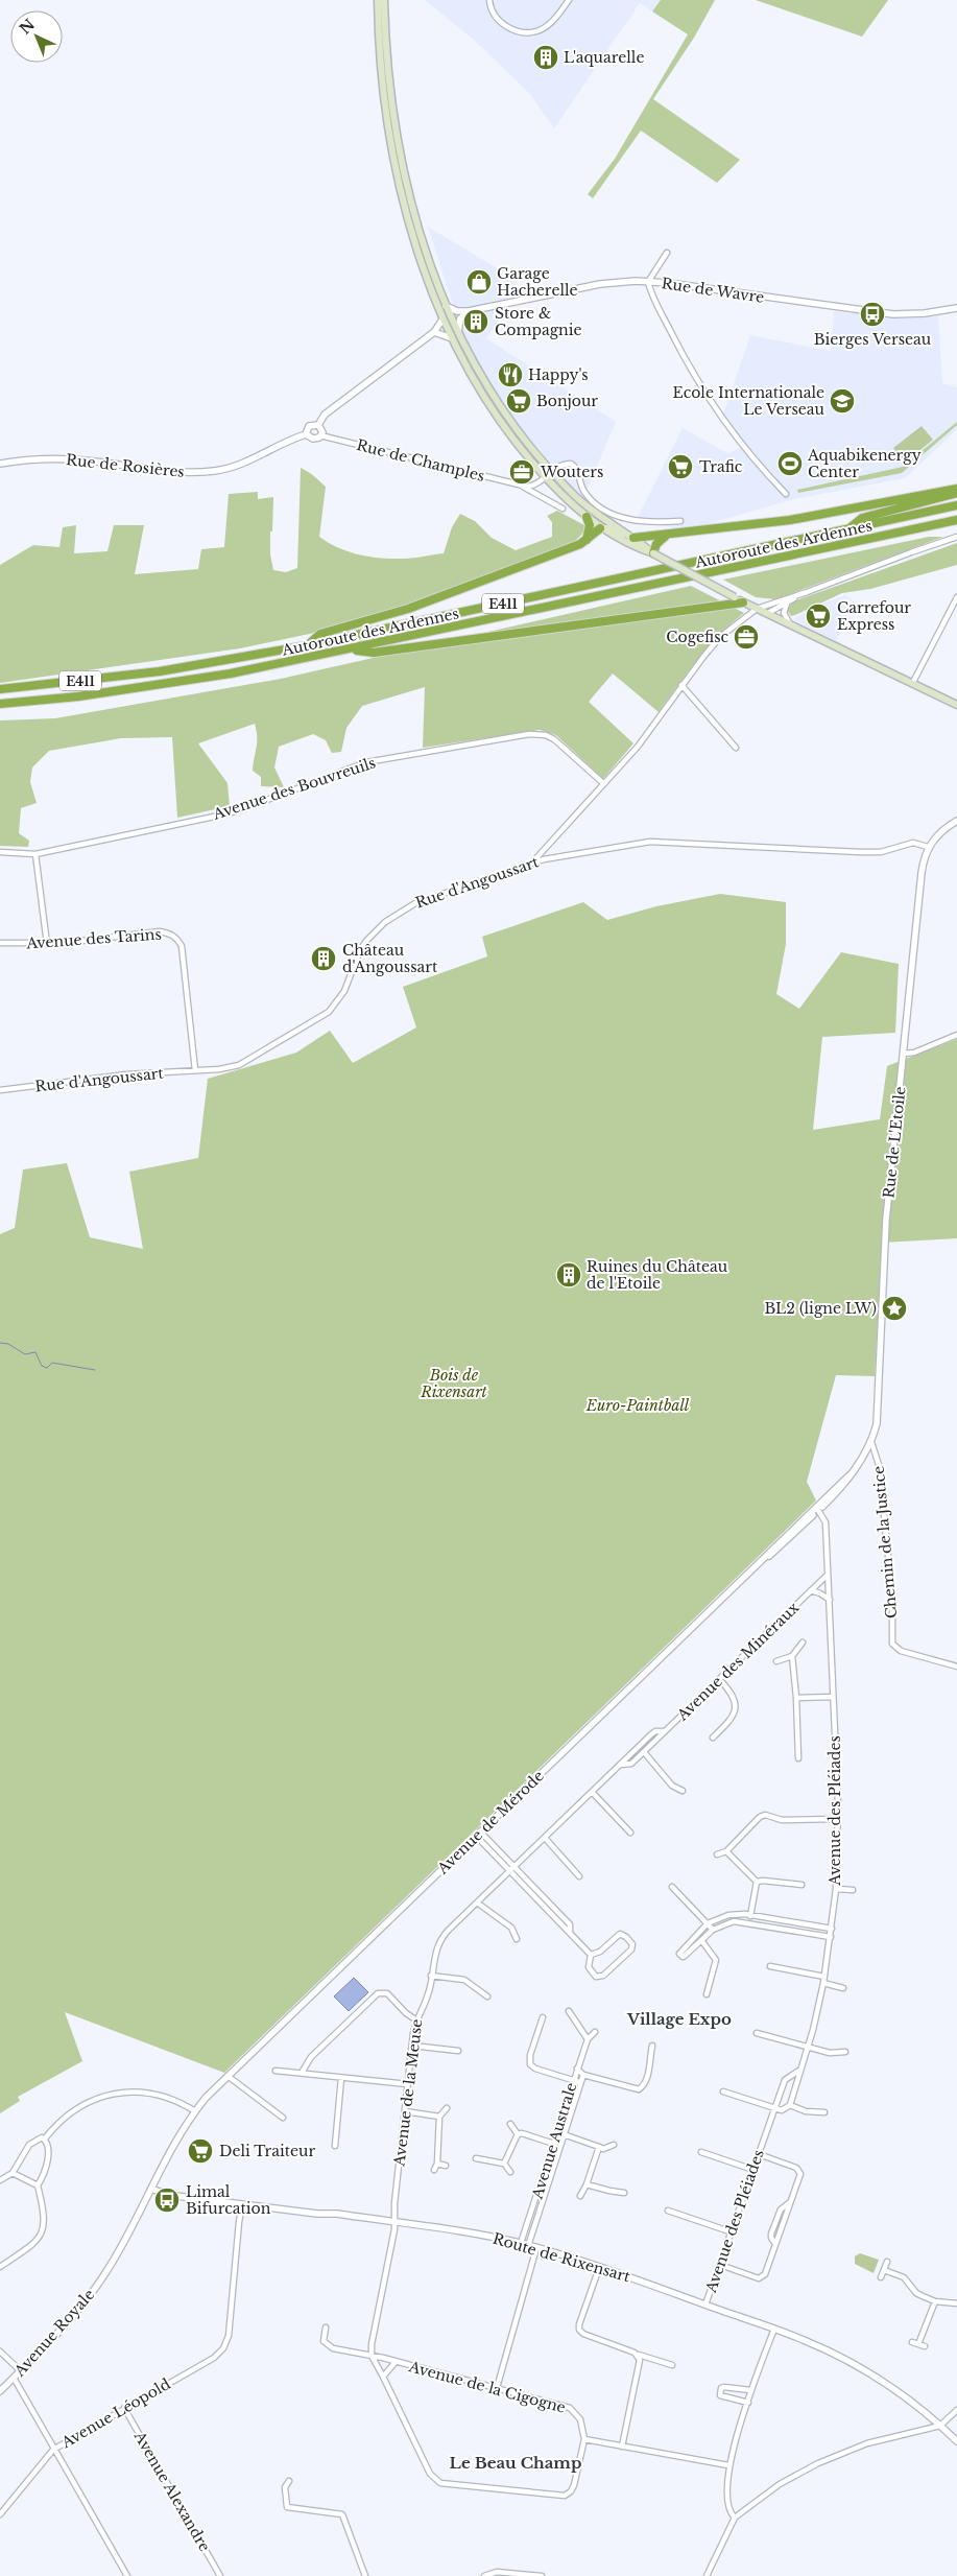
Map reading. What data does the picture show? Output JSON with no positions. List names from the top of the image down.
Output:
{
  "streets": {
    "highway": ["Autoroute des Ardennes", "E411"],
    "street": [
      "Rue de Wavre",
      "Rue de Champles",
      "Rue de Rosières",
      "Avenue des Bouvreuils",
      "Rue d'Angoussart",
      "Avenue des Tarins",
      "Rue de L'Etoile",
      "Chemin de la Justice",
      "Avenue des Minéraux",
      "Avenue des Pléiades",
      "Avenue de Mérode",
      "Avenue de la Meuse",
      "Avenue Australe",
      "Route de Rixensart",
      "Avenue Royale",
      "Avenue de la Cigogne",
      "Avenue Léopold",
      "Avenue Alexandre"
    ]
  },
  "crossings": [
    ["Rue de Champles", "Rue de Rosières"],
    ["Rue d'Angoussart", "Avenue des Tarins"],
    ["Rue d'Angoussart", "Rue de L'Etoile"],
    ["Rue de L'Etoile", "Chemin de la Justice"],
    ["Rue de L'Etoile", "Avenue des Pléiades"],
    ["Rue de L'Etoile", "Avenue de Mérode"],
    ["Avenue des Minéraux", "Avenue des Pléiades"],
    ["Avenue des Minéraux", "Avenue de la Meuse"],
    ["Avenue des Pléiades", "Avenue de Mérode"],
    ["Avenue des Pléiades", "Route de Rixensart"],
    ["Avenue de Mérode", "Route de Rixensart"],
    ["Avenue de Mérode", "Avenue Royale"],
    ["Avenue de la Meuse", "Route de Rixensart"],
    ["Avenue de la Meuse", "Avenue de la Cigogne"],
    ["Avenue Australe", "Route de Rixensart"],
    ["Route de Rixensart", "Avenue Royale"],
    ["Route de Rixensart", "Avenue Léopold"],
    ["Avenue Léopold", "Avenue Alexandre"]
  ],
  "districts": ["Village Expo", "Le Beau Champ"],
  "parks": ["Bois de Rixensart", "Euro-Paintball"],
  "places": {
    "building": [
      "L'aquarelle",
      "Store & Compagnie",
      "Château d'Angoussart",
      "Ruines du Château de l'Etoile"
    ],
    "shop": ["Garage Hacherelle"],
    "bus stop": ["Bierges Verseau", "Limal Bifurcation"],
    "restaurant": ["Happy's"],
    "supermarket": [
      "Bonjour",
      "Trafic",
      "Carrefour Express",
      "Deli Traiteur"
    ],
    "school or university": ["Ecole Internationale Le Verseau"],
    "sports": ["Aquabikenergy Center"],
    "office": ["Wouters", "Cogefisc"],
    "place": ["BL2 (ligne LW)"]
  },
  "north": "top left"
}
